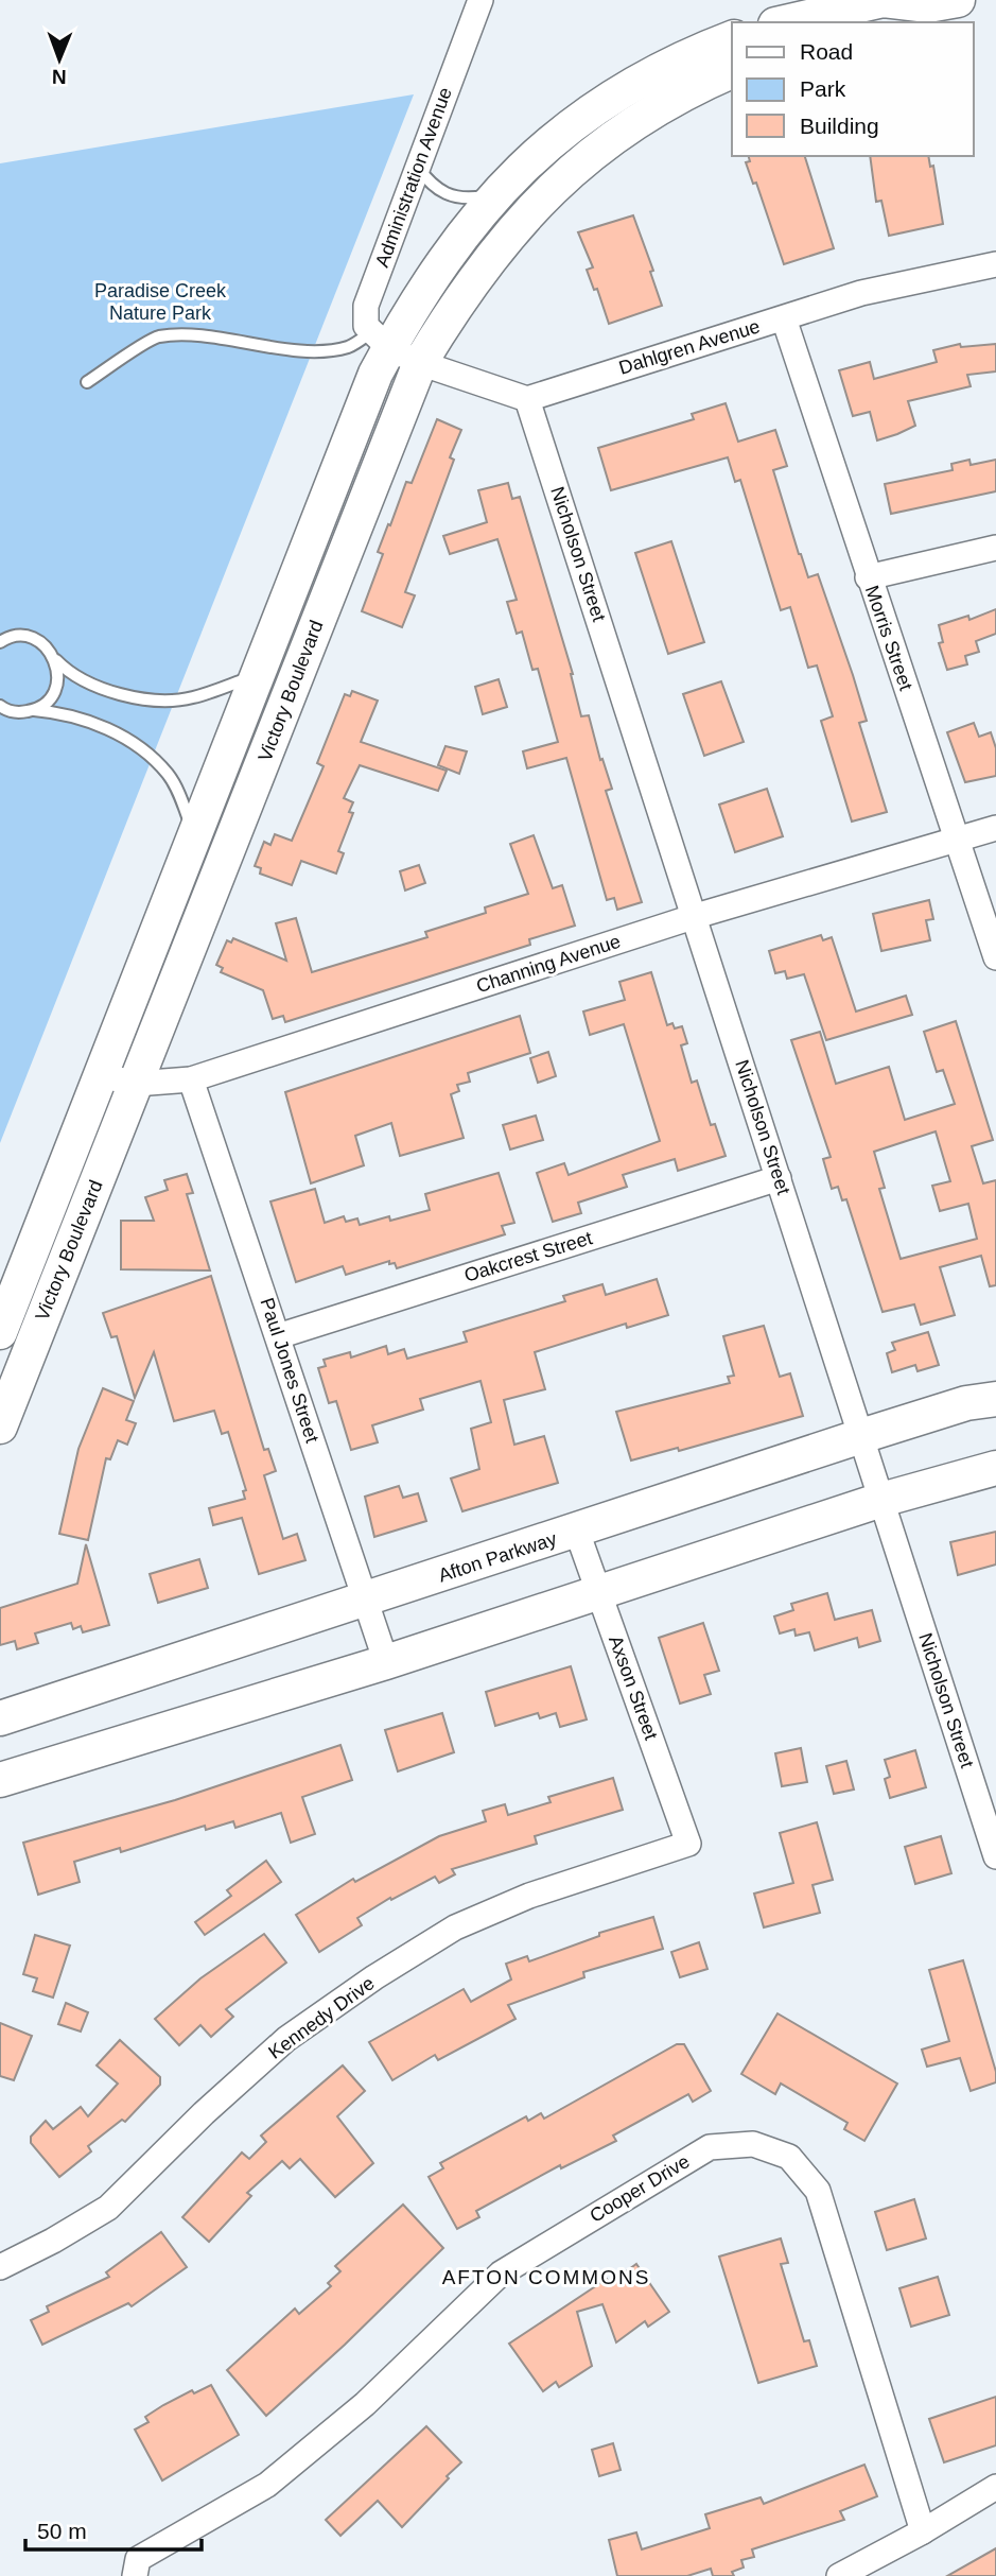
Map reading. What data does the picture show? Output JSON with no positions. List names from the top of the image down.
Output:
{
  "streets": {
    "main road": ["Victory Boulevard", "Afton Parkway"],
    "street": [
      "Administration Avenue",
      "Dahlgren Avenue",
      "Nicholson Street",
      "Morris Street",
      "Channing Avenue",
      "Oakcrest Street",
      "Paul Jones Street",
      "Axson Street",
      "Kennedy Drive",
      "Cooper Drive"
    ]
  },
  "crossings": [
    ["Administration Avenue", "Victory Boulevard"],
    ["Dahlgren Avenue", "Nicholson Street"],
    ["Dahlgren Avenue", "Morris Street"],
    ["Nicholson Street", "Channing Avenue"],
    ["Nicholson Street", "Oakcrest Street"],
    ["Nicholson Street", "Afton Parkway"],
    ["Morris Street", "Channing Avenue"],
    ["Victory Boulevard", "Channing Avenue"],
    ["Channing Avenue", "Paul Jones Street"],
    ["Oakcrest Street", "Paul Jones Street"],
    ["Paul Jones Street", "Afton Parkway"],
    ["Afton Parkway", "Axson Street"],
    ["Axson Street", "Kennedy Drive"]
  ],
  "districts": ["AFTON COMMONS"],
  "parks": ["Paradise Creek Nature Park"],
  "legend": ["Road", "Park", "Building"],
  "scale_bar": "50 m",
  "north": "bottom"
}
